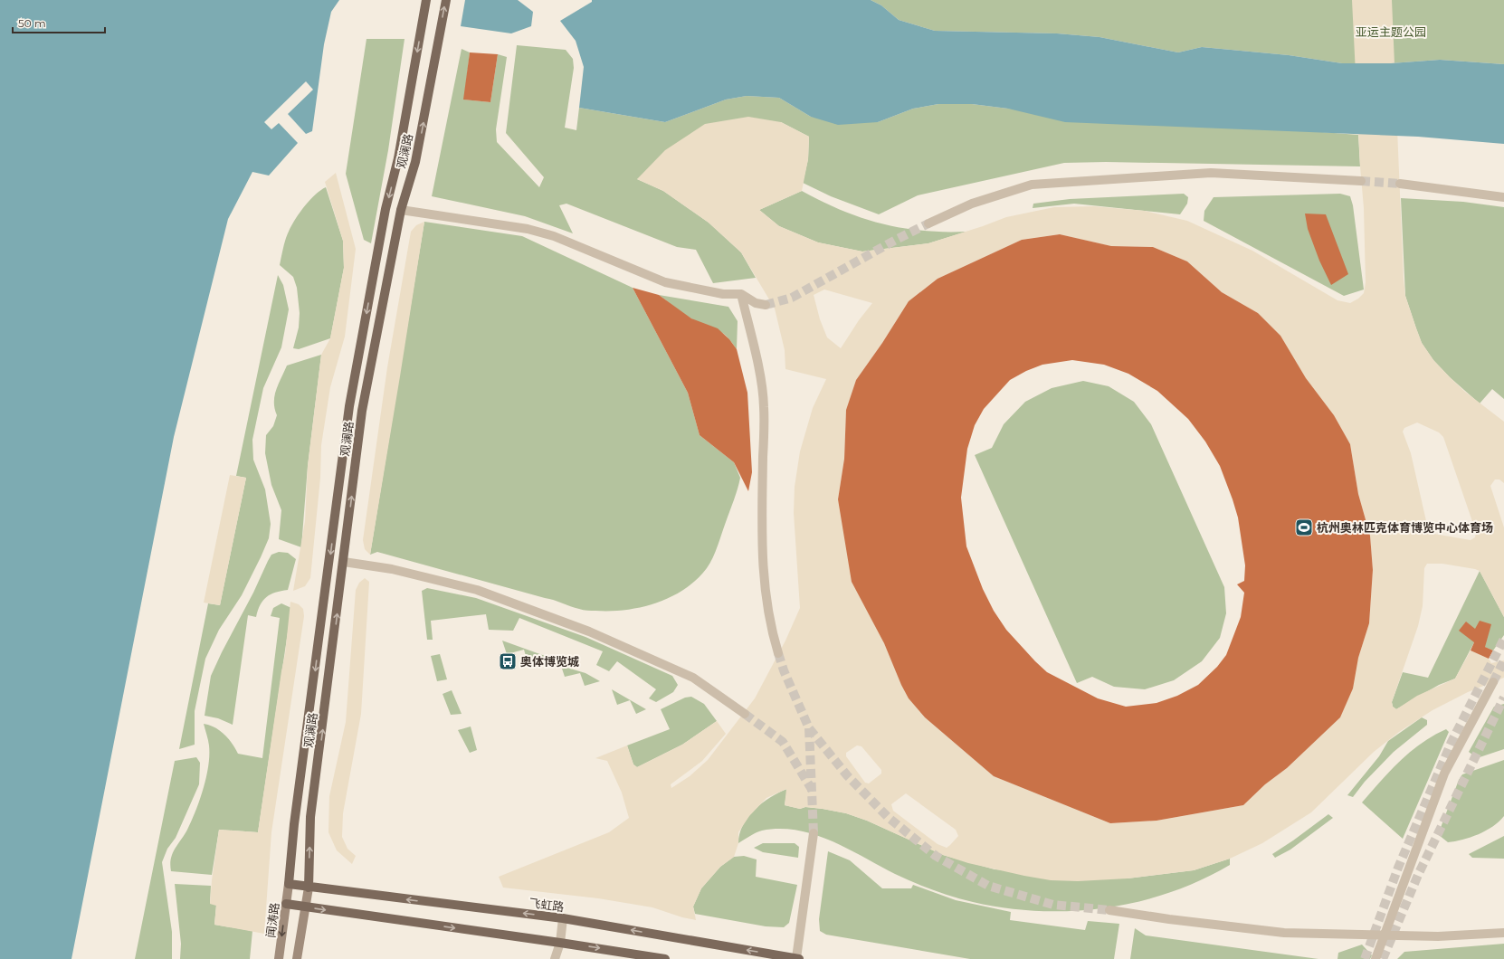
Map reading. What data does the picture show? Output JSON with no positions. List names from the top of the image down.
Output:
{
  "streets": {
    "main road": ["观澜路", "飞虹路", "闻涛路"]
  },
  "crossings": [
    ["观澜路", "飞虹路"],
    ["观澜路", "闻涛路"],
    ["飞虹路", "闻涛路"]
  ],
  "parks": ["亚运主题公园"],
  "places": {
    "sports": ["杭州奥林匹克体育博览中心体育场"],
    "bus stop": ["奥体博览城"]
  },
  "scale_bar": "50 m"
}
